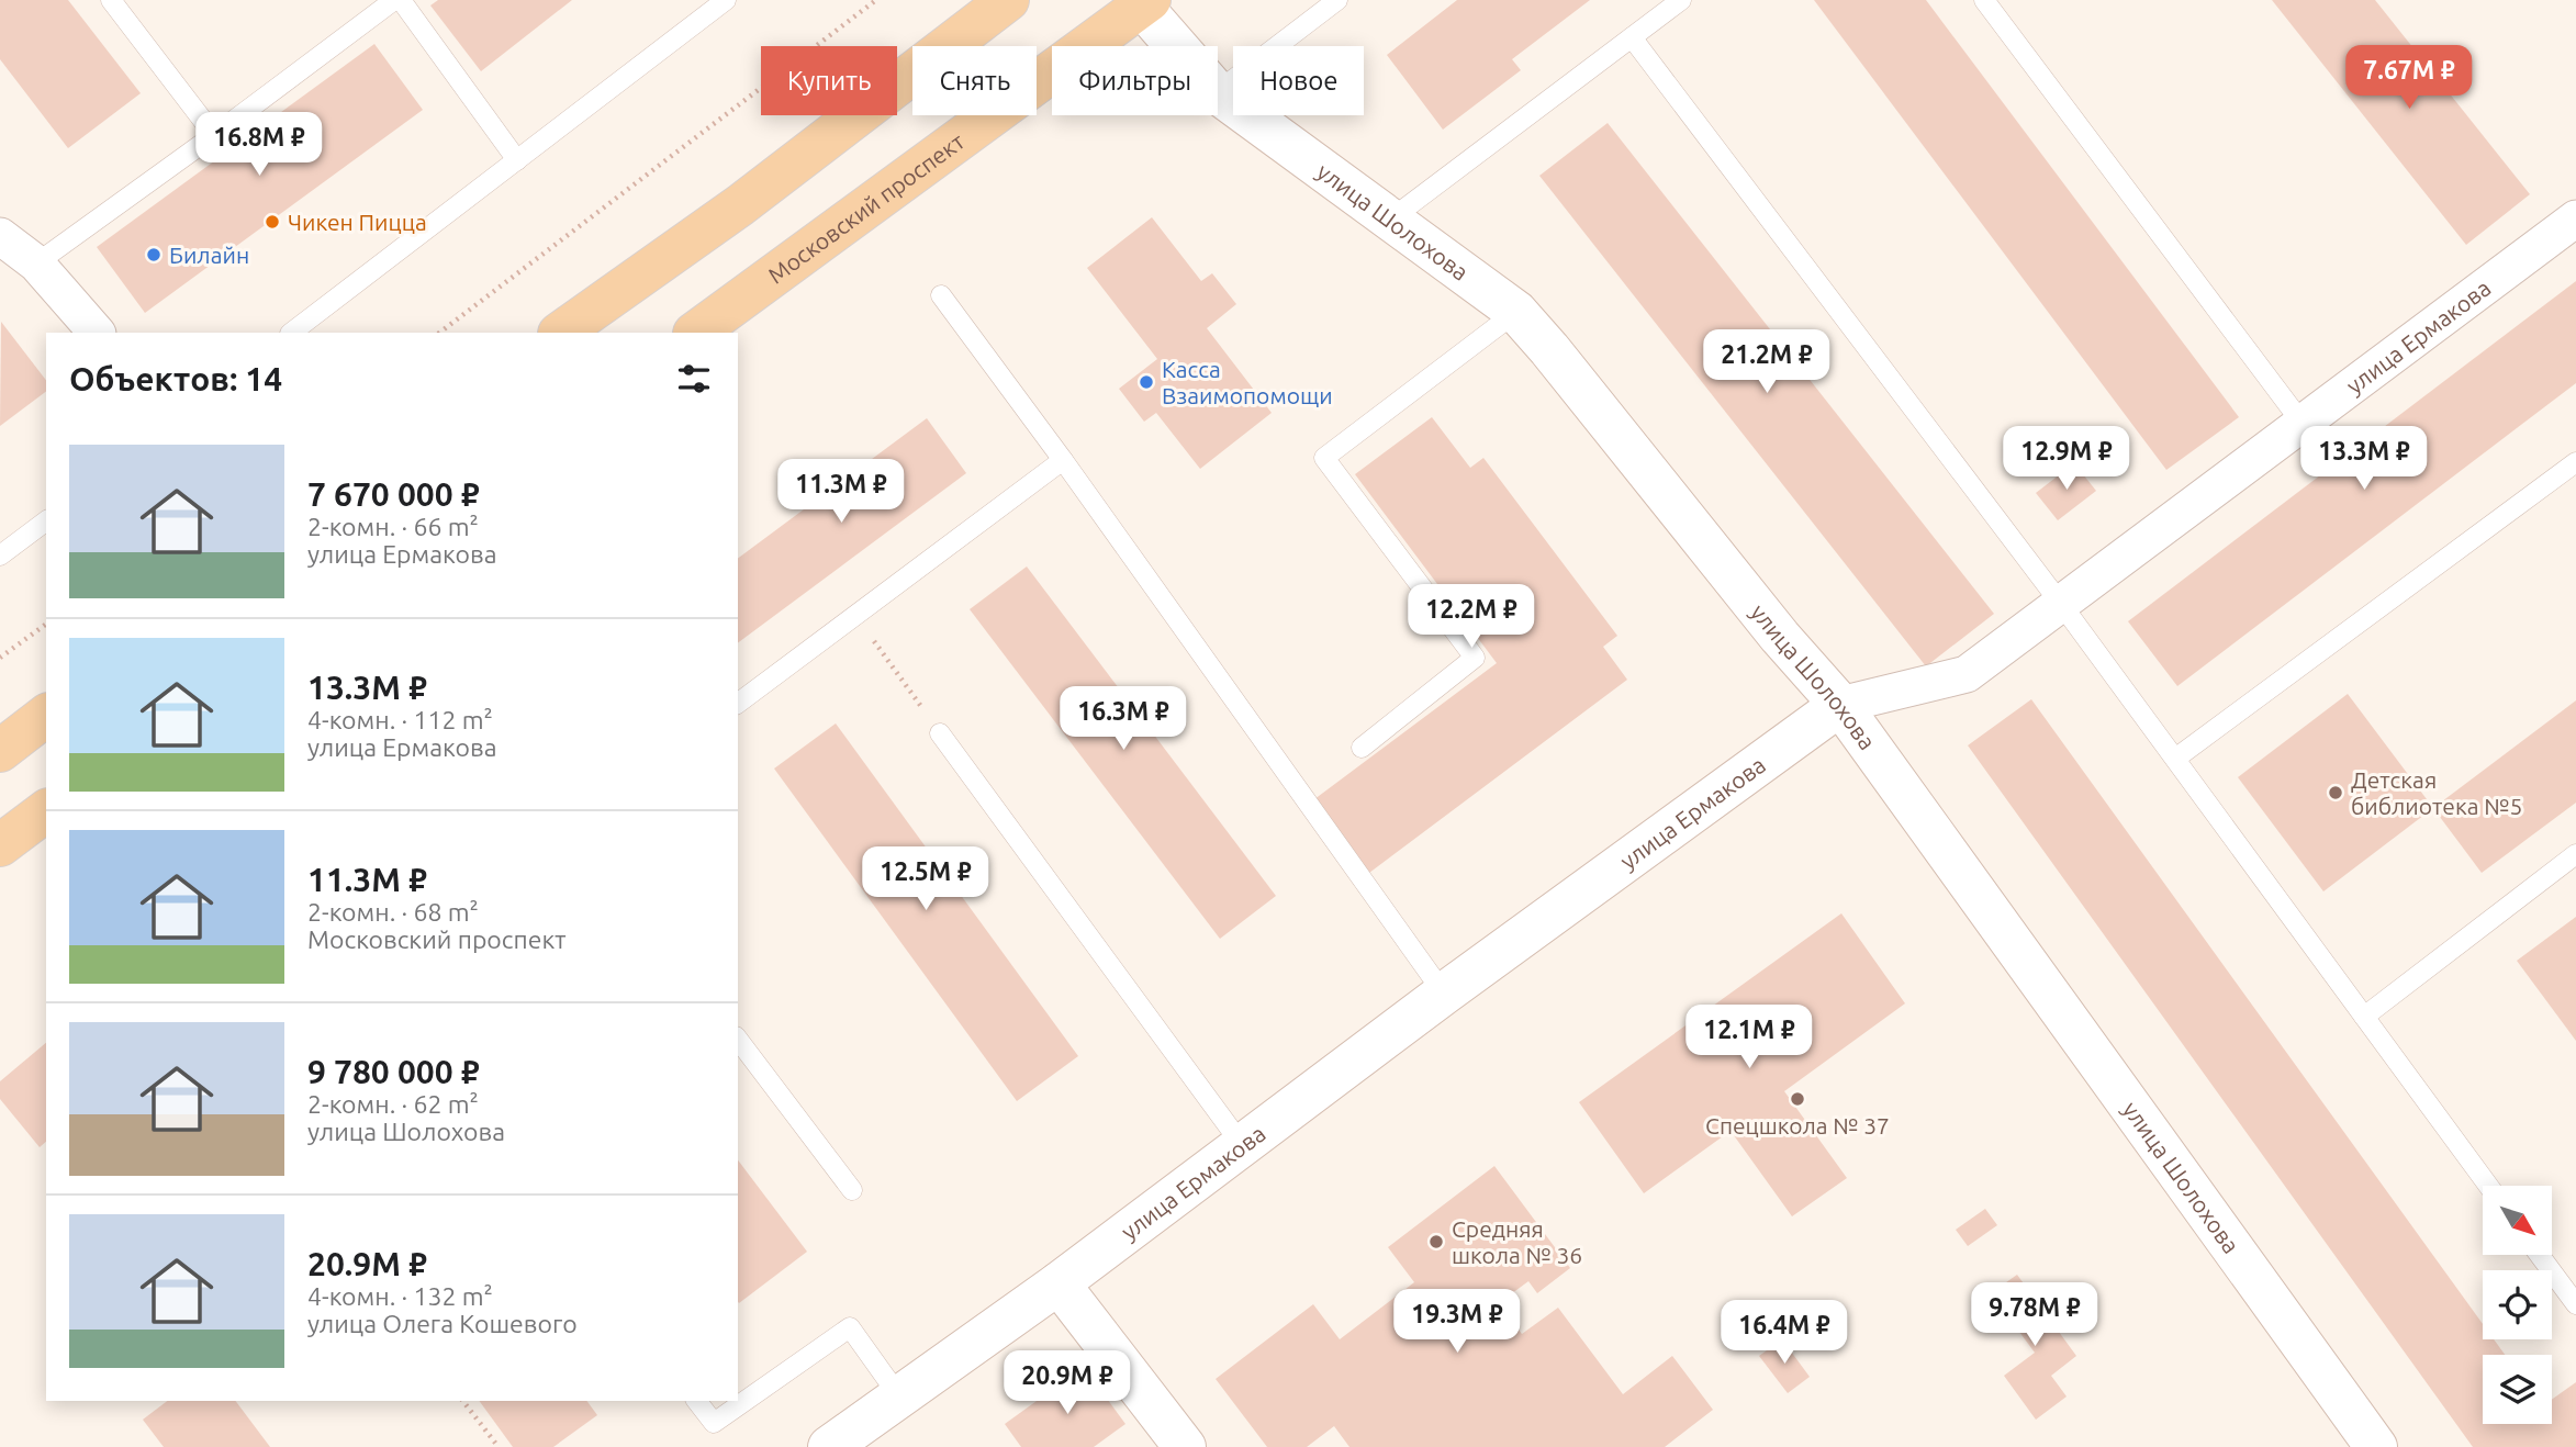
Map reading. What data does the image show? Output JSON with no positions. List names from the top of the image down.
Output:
{
  "streets": {
    "main road": ["Московский проспект"],
    "street": ["улица Шолохова", "улица Ермакова"]
  },
  "crossings": [
    ["Московский проспект", "улица Шолохова"],
    ["улица Шолохова", "улица Ермакова"]
  ],
  "places": [
    "Чикен Пицца",
    "Билайн",
    "Касса Взаимопомощи",
    "Детская библиотека №5",
    "Спецшкола № 37",
    "Средняя школа № 36"
  ],
  "north": "bottom right",
  "page": {
    "price": [
      "7.67M ₽",
      "16.8M ₽",
      "21.2M ₽",
      "12.9M ₽",
      "13.3M ₽",
      "11.3M ₽",
      "12.2M ₽",
      "16.3M ₽",
      "12.5M ₽",
      "12.1M ₽",
      "9.78M ₽",
      "19.3M ₽",
      "16.4M ₽",
      "20.9M ₽"
    ],
    "chip": [
      "Купить",
      "Снять",
      "Фильтры",
      "Новое"
    ],
    "heading": "Объектов: 14",
    "list": [
      {
        "name": "7 670 000 ₽",
        "note": "2-комн. · 66 m² · улица Ермакова"
      },
      {
        "name": "13.3M ₽",
        "note": "4-комн. · 112 m² · улица Ермакова"
      },
      {
        "name": "11.3M ₽",
        "note": "2-комн. · 68 m² · Московский проспект"
      },
      {
        "name": "9 780 000 ₽",
        "note": "2-комн. · 62 m² · улица Шолохова"
      },
      {
        "name": "20.9M ₽",
        "note": "4-комн. · 132 m² · улица Олега Кошевого"
      }
    ]
  }
}
